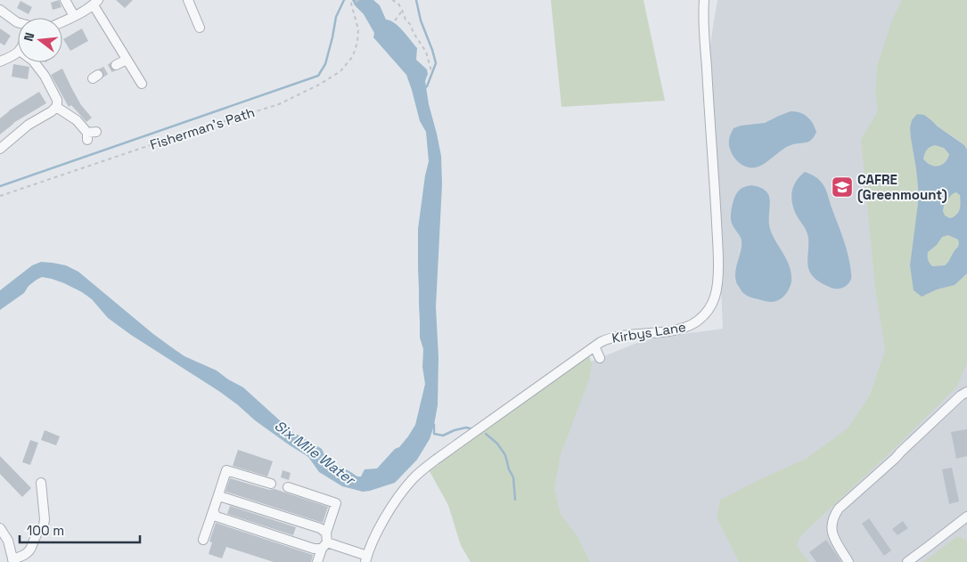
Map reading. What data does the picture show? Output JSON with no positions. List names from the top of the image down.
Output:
{
  "streets": {
    "street": ["Kirbys Lane"],
    "path": ["Fisherman's Path"]
  },
  "water": ["Six Mile Water"],
  "places": {
    "school or university": ["CAFRE (Greenmount)"]
  },
  "scale_bar": "100 m",
  "north": "left"
}
